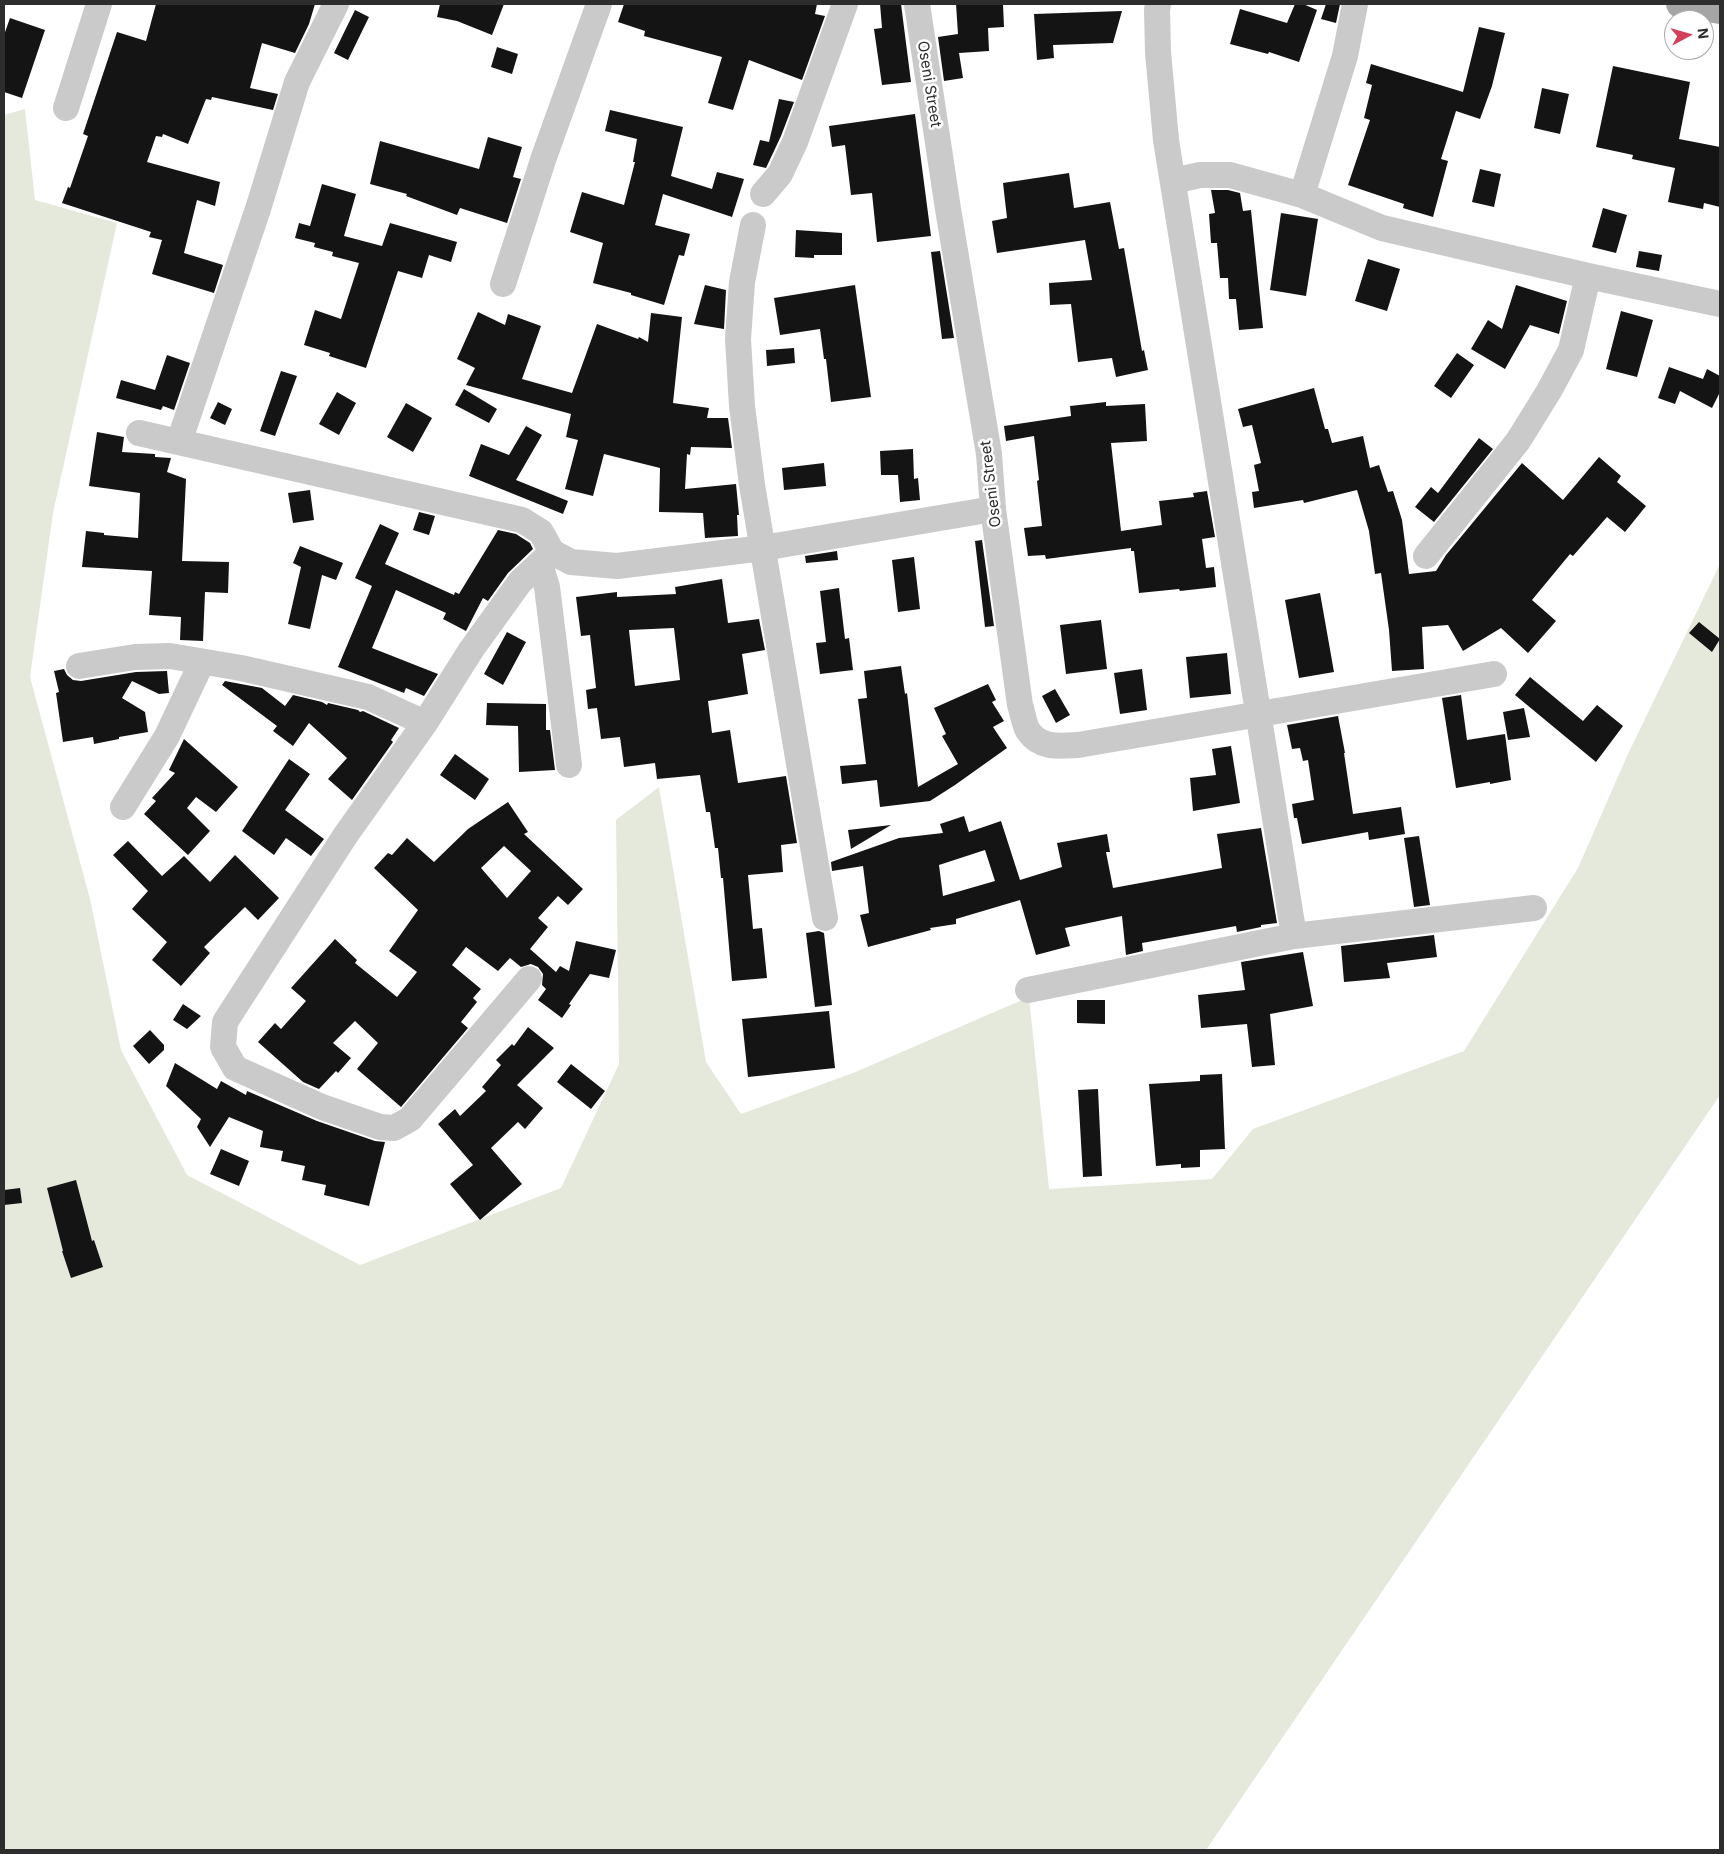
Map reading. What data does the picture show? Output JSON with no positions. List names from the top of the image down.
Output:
{
  "streets": {
    "street": ["Oseni Street"]
  },
  "north": "right"
}
